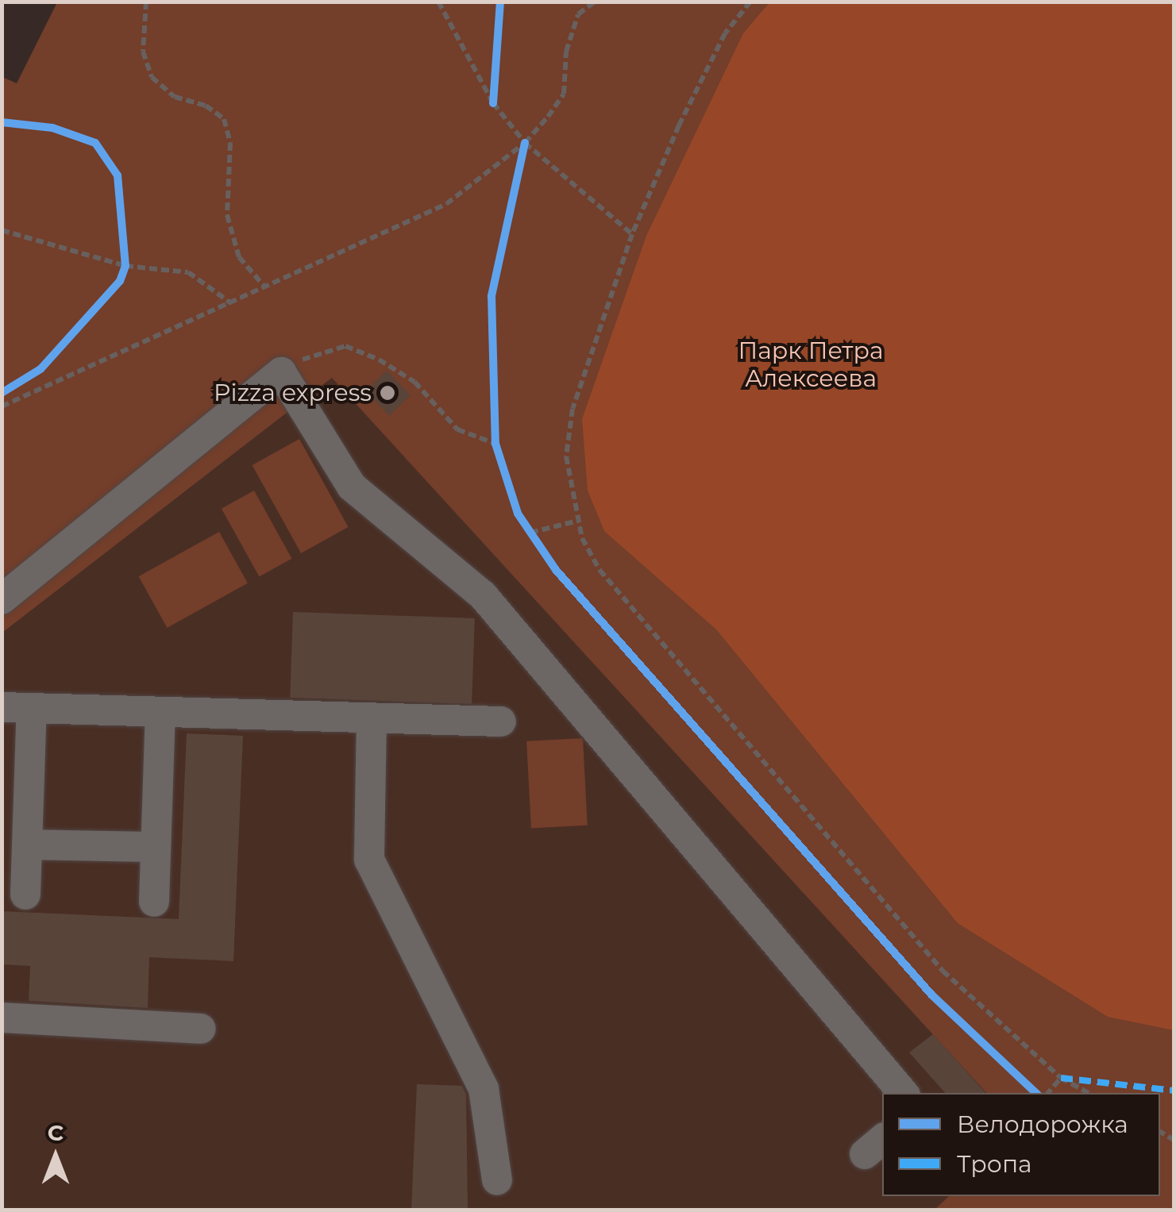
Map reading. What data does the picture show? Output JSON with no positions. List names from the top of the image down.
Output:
{
  "parks": ["Парк Петра Алексеева"],
  "places": ["Pizza express"],
  "legend": ["Велодорожка", "Тропа"],
  "north": "top"
}
